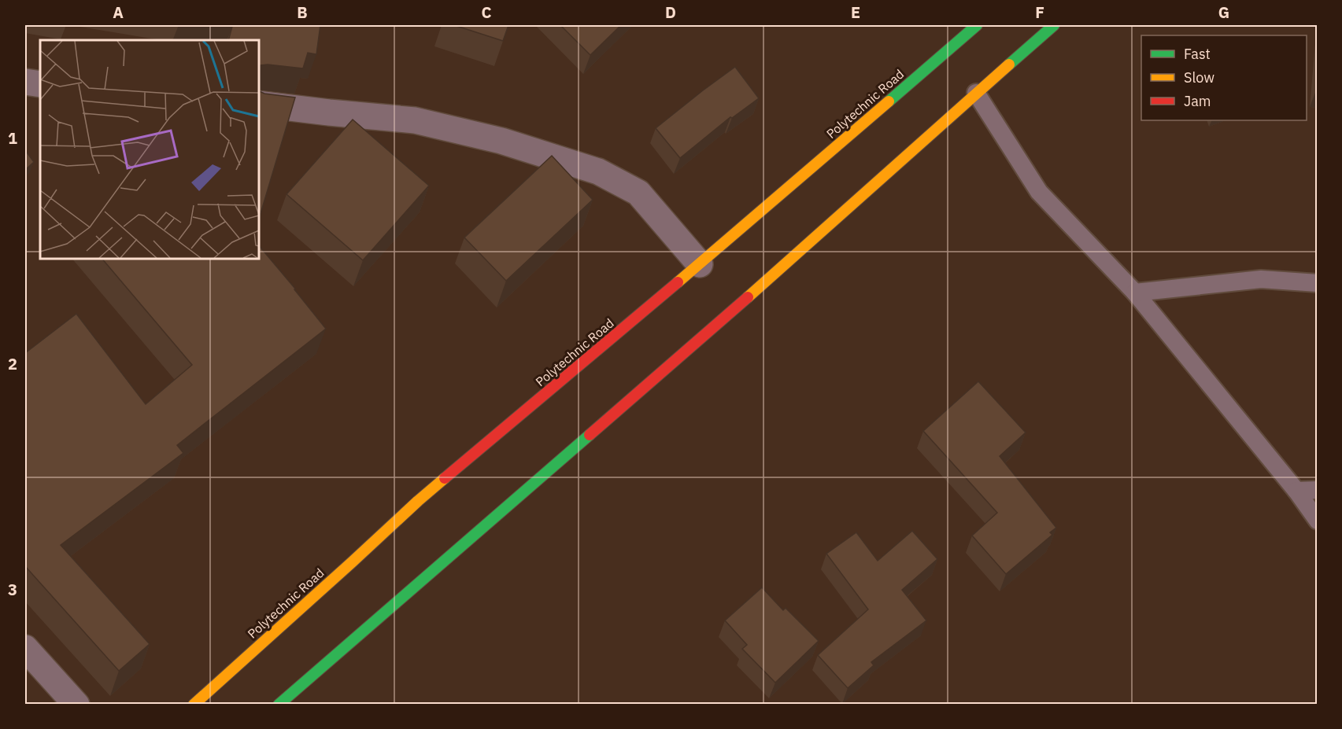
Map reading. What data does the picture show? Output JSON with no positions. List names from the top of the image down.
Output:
{
  "streets": {
    "main road": ["Polytechnic Road"]
  },
  "legend": ["Fast", "Slow", "Jam"],
  "grid": {
    "columns": [
      "A",
      "B",
      "C",
      "D",
      "E",
      "F",
      "G"
    ],
    "rows": ["1", "2", "3"]
  }
}
